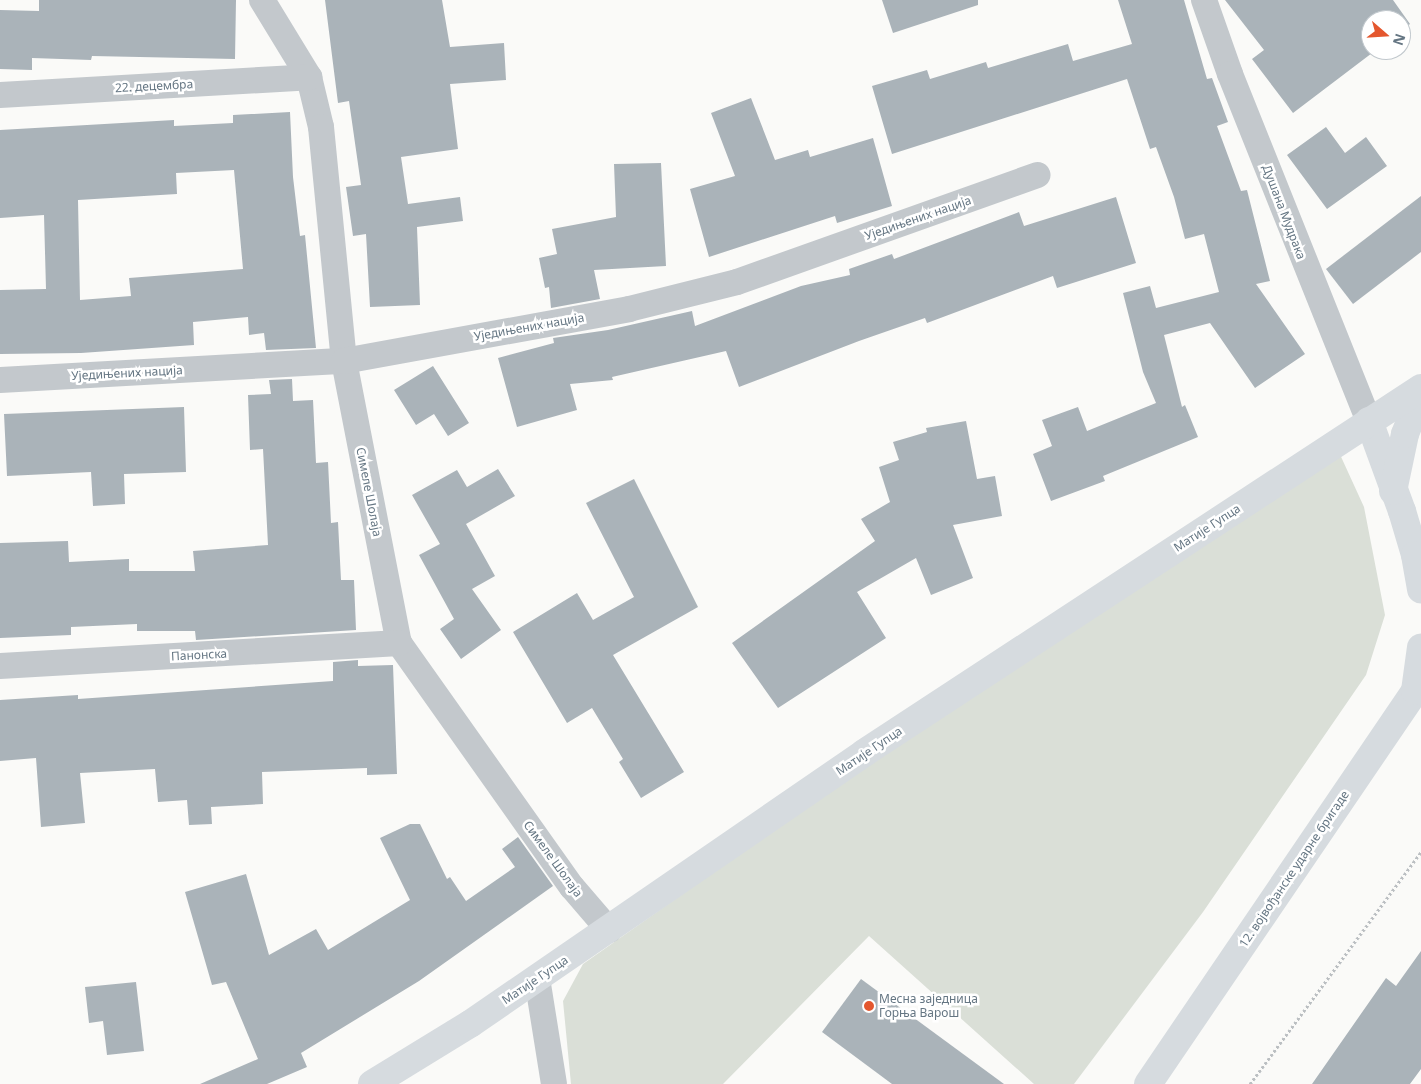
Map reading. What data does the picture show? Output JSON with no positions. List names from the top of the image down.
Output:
{
  "streets": {
    "main road": ["Матије Гупца", "12. војвођанске ударне бригаде"],
    "street": [
      "22. децембра",
      "Душана Мудрака",
      "Уједињених нација",
      "Симеле Шолаја",
      "Панонска"
    ]
  },
  "crossings": [
    ["22. децембра", "Симеле Шолаја"],
    ["Душана Мудрака", "Матије Гупца"],
    ["Уједињених нација", "Симеле Шолаја"],
    ["Симеле Шолаја", "Матије Гупца"],
    ["Симеле Шолаја", "Панонска"]
  ],
  "places": ["Месна заједница Горња Варош"],
  "north": "right"
}
